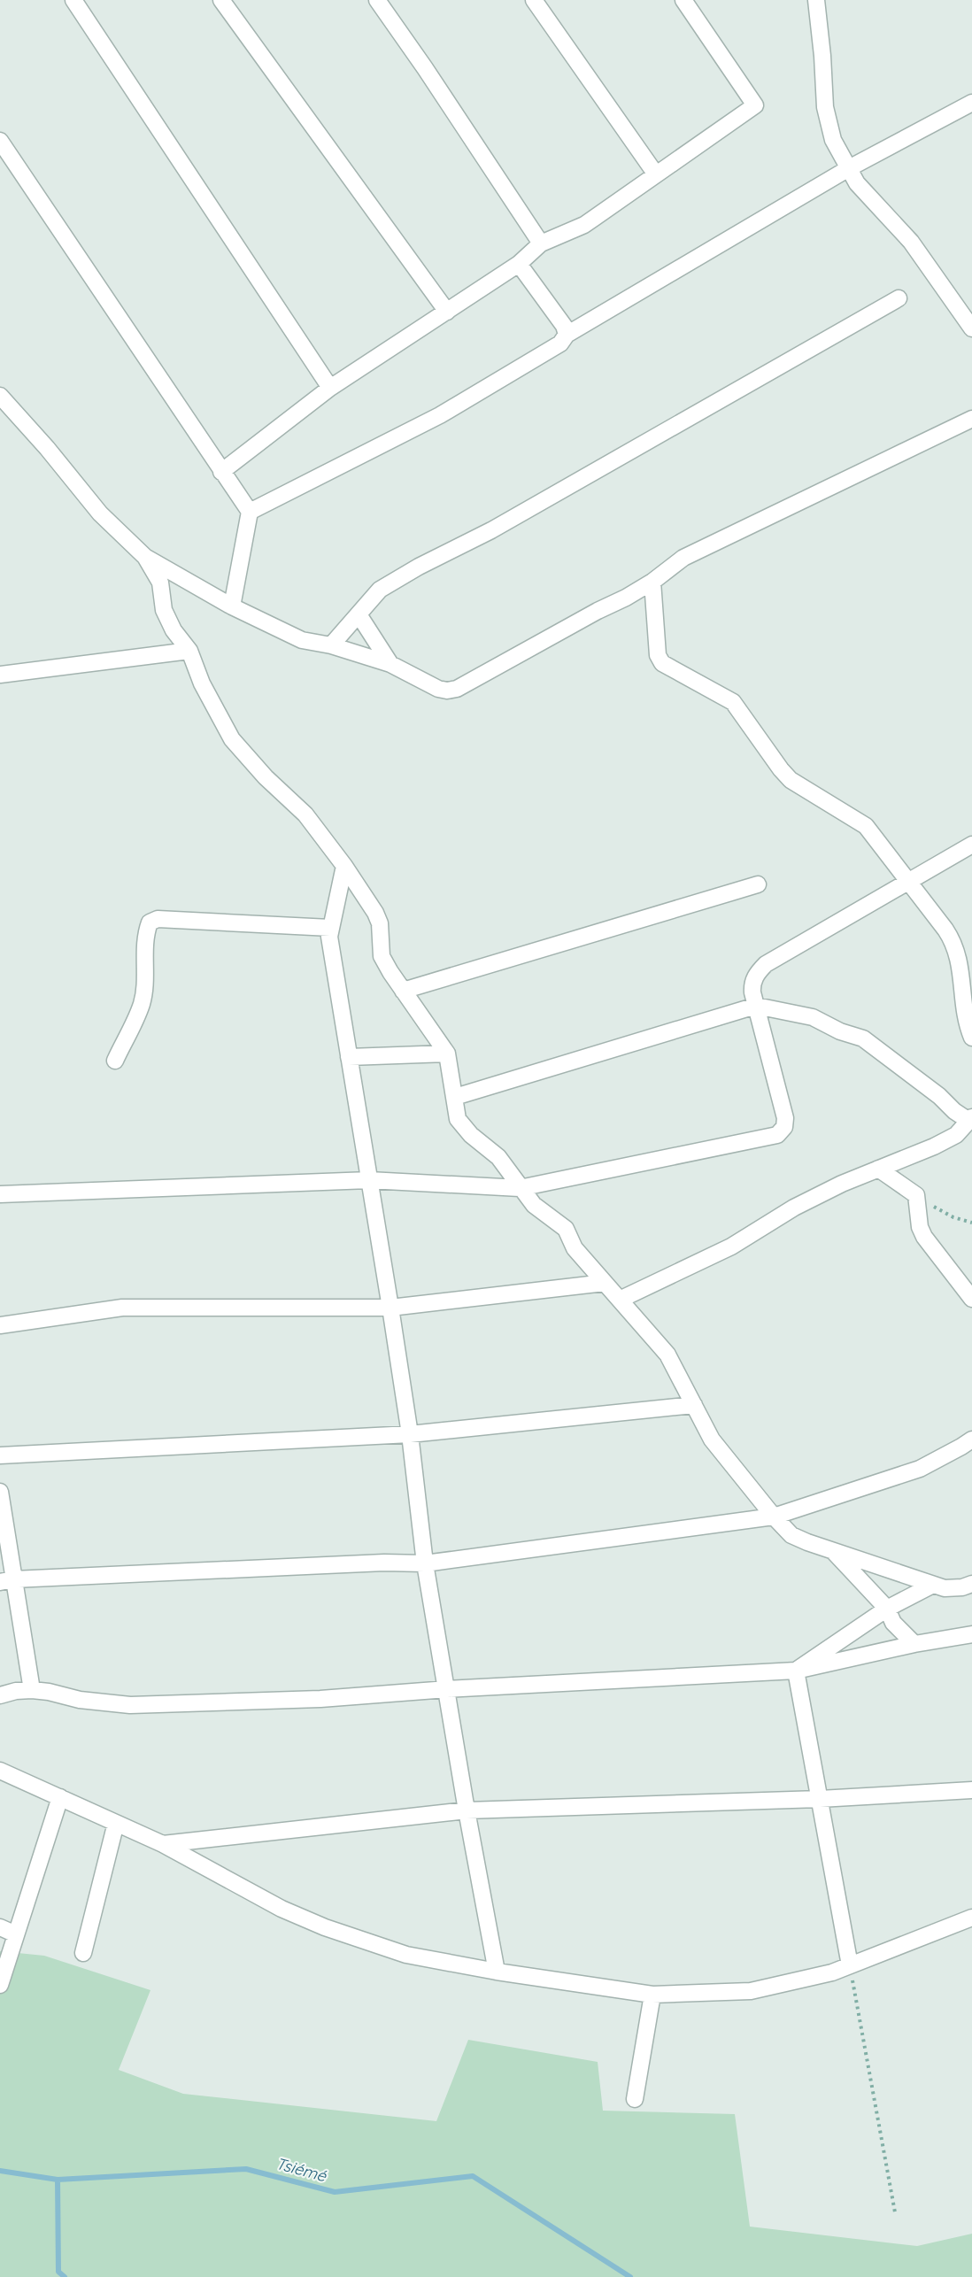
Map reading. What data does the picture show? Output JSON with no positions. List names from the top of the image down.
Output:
{
  "water": ["Tsiémé"]
}
